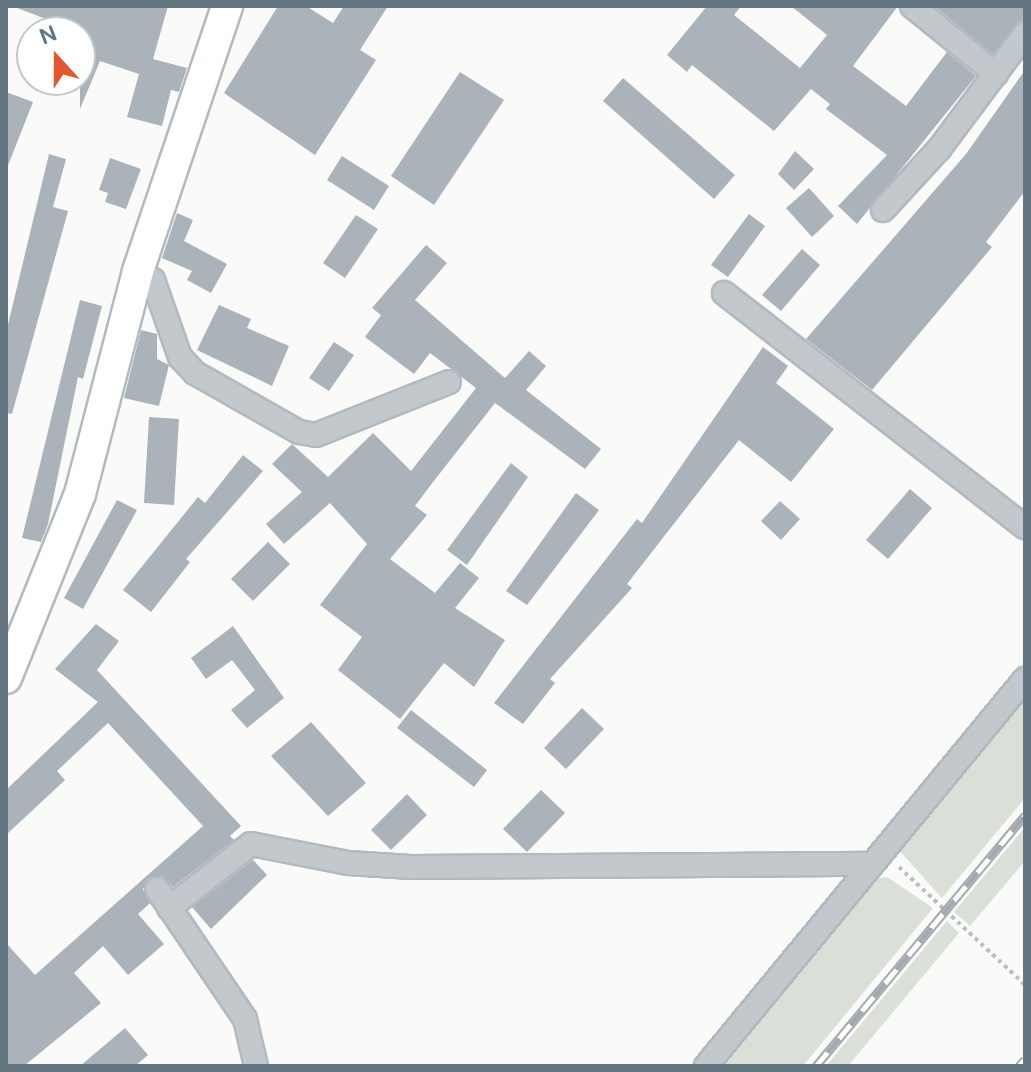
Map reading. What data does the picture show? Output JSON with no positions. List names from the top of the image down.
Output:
{
  "north": "top"
}
